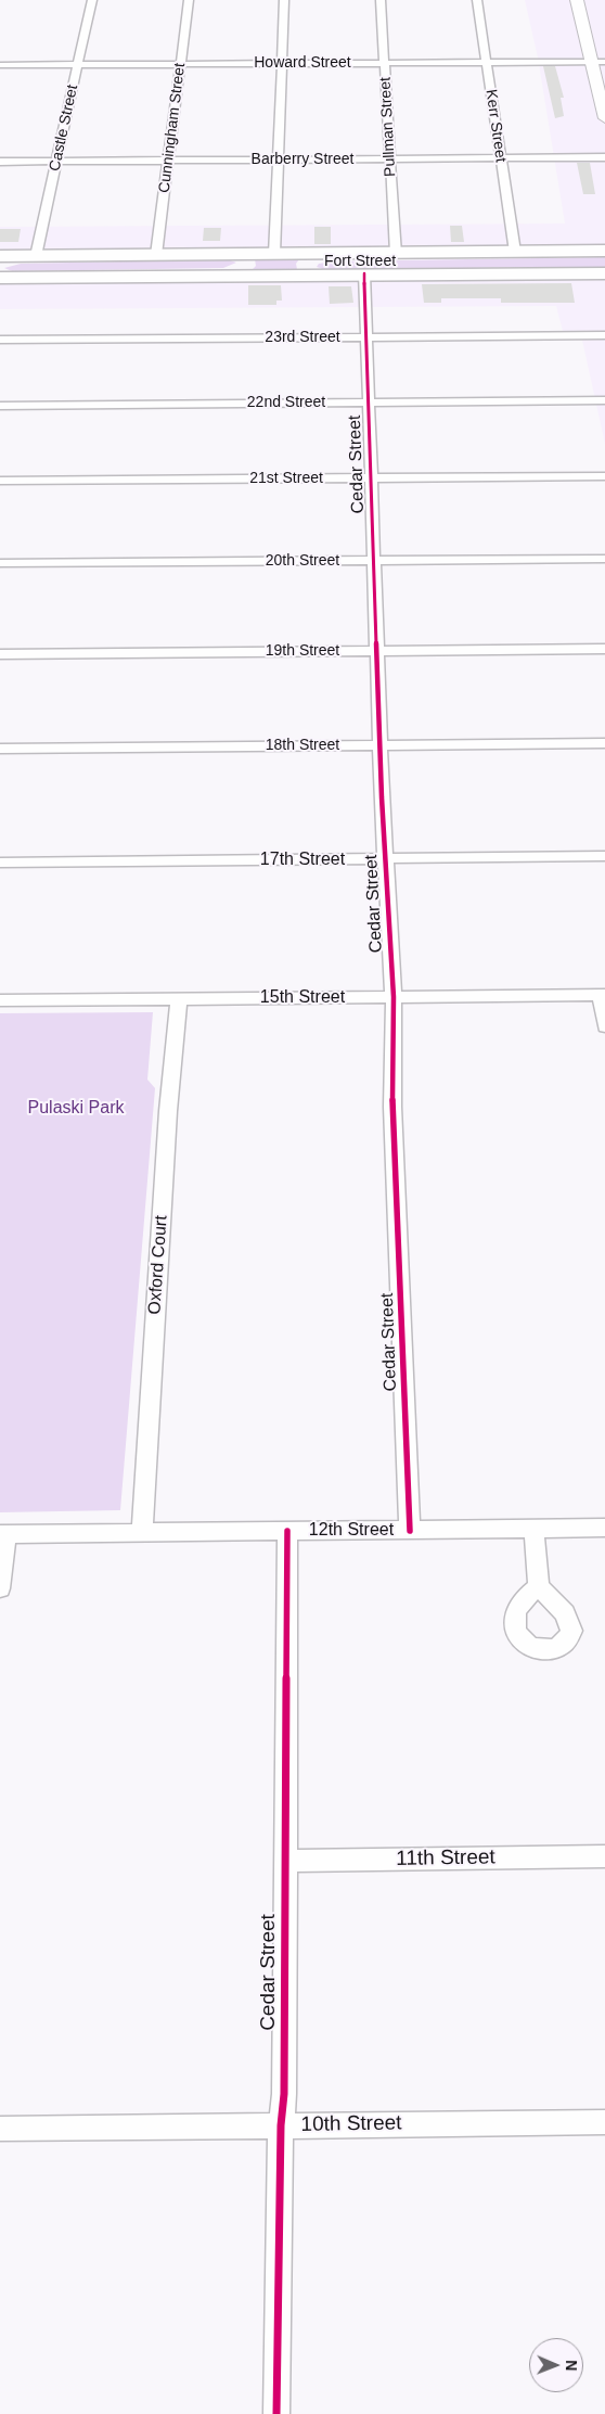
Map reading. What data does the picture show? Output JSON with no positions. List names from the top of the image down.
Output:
{
  "streets": {
    "main road": ["Fort Street"],
    "street": [
      "Howard Street",
      "Kerr Street",
      "Pullman Street",
      "Castle Street",
      "Cunningham Street",
      "Barberry Street",
      "23rd Street",
      "22nd Street",
      "Cedar Street",
      "21st Street",
      "20th Street",
      "19th Street",
      "18th Street",
      "17th Street",
      "15th Street",
      "Oxford Court",
      "12th Street",
      "11th Street",
      "10th Street"
    ]
  },
  "crossings": [
    ["Howard Street", "Kerr Street"],
    ["Howard Street", "Pullman Street"],
    ["Howard Street", "Castle Street"],
    ["Howard Street", "Cunningham Street"],
    ["Kerr Street", "Barberry Street"],
    ["Kerr Street", "Fort Street"],
    ["Pullman Street", "Barberry Street"],
    ["Pullman Street", "Fort Street"],
    ["Castle Street", "Barberry Street"],
    ["Castle Street", "Fort Street"],
    ["Cunningham Street", "Barberry Street"],
    ["Cunningham Street", "Fort Street"],
    ["Fort Street", "Cedar Street"],
    ["23rd Street", "Cedar Street"],
    ["22nd Street", "Cedar Street"],
    ["Cedar Street", "21st Street"],
    ["Cedar Street", "20th Street"],
    ["Cedar Street", "19th Street"],
    ["Cedar Street", "18th Street"],
    ["Cedar Street", "17th Street"],
    ["Cedar Street", "15th Street"],
    ["Cedar Street", "12th Street"],
    ["Cedar Street", "11th Street"],
    ["Cedar Street", "10th Street"],
    ["15th Street", "Oxford Court"],
    ["Oxford Court", "12th Street"]
  ],
  "parks": ["Pulaski Park"],
  "north": "right"
}
